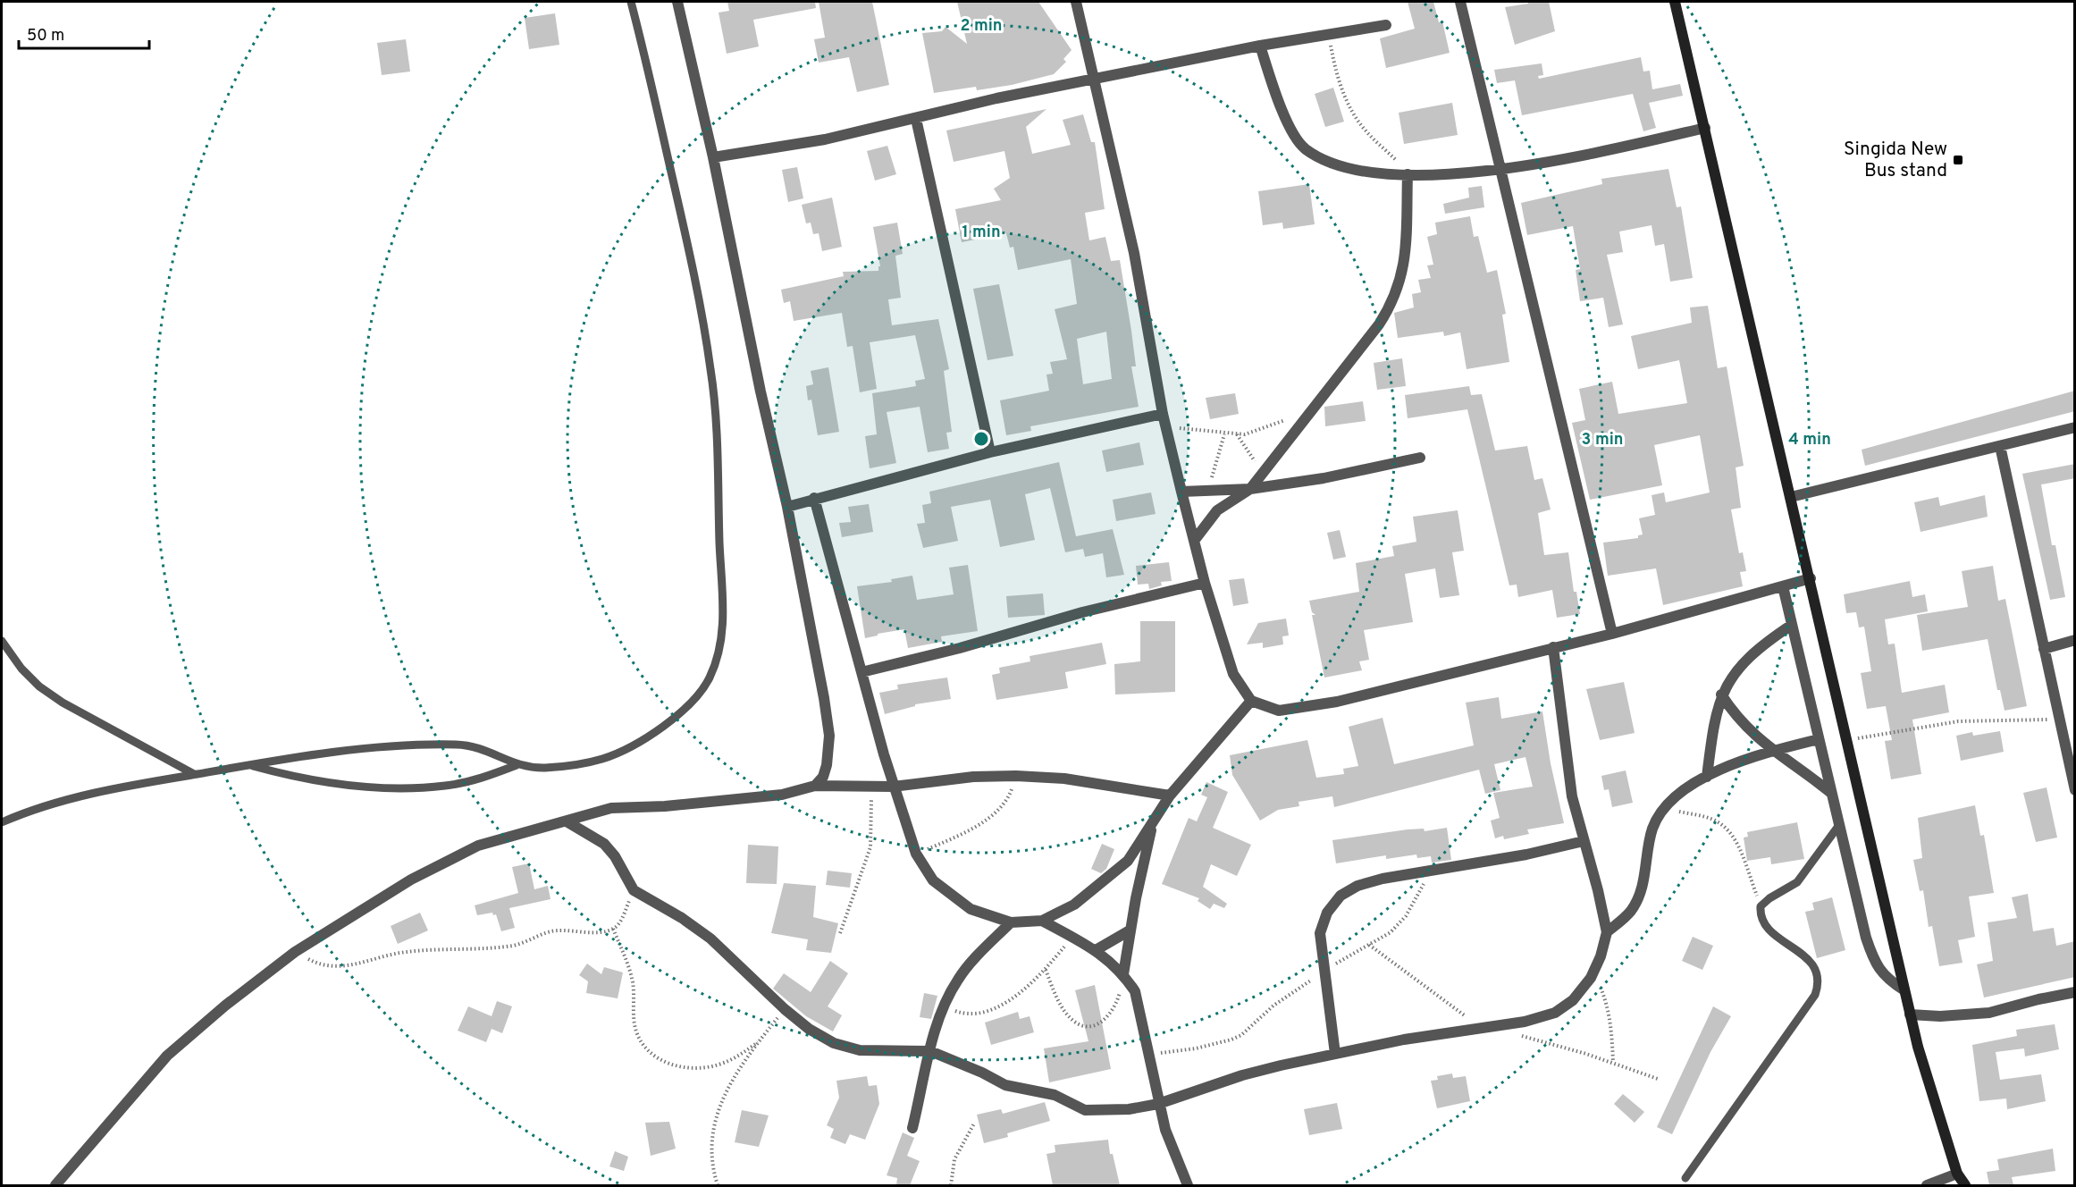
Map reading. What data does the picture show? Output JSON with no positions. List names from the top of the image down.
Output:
{
  "places": {
    "transit": ["Singida New Bus stand"]
  },
  "scale_bar": "50 m",
  "rings": [
    "2 min",
    "1 min",
    "3 min",
    "4 min"
  ]
}
